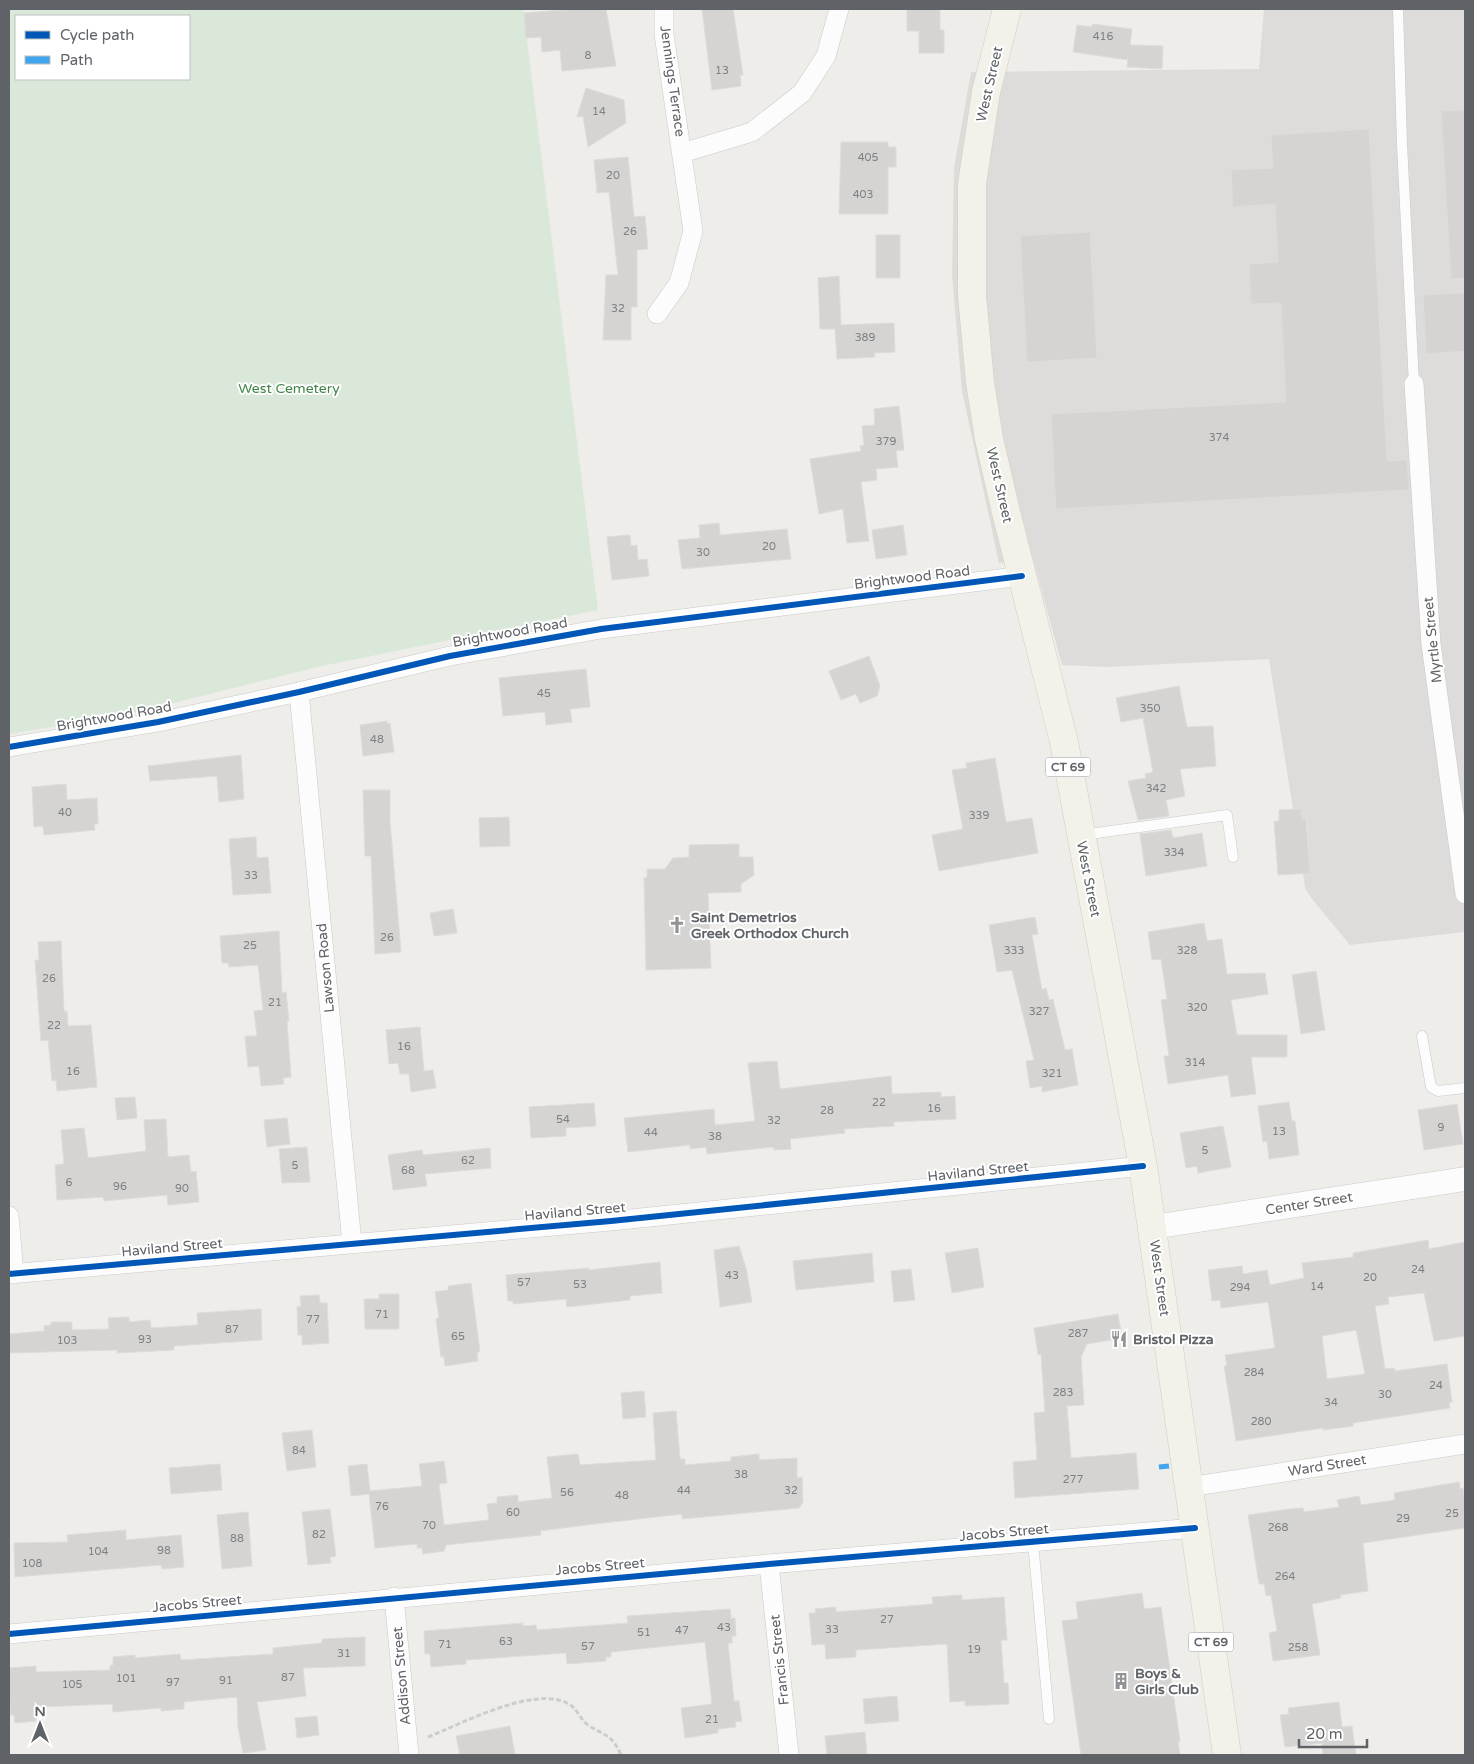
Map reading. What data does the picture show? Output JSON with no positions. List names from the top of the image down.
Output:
{
  "streets": {
    "main road": ["West Street", "CT 69"],
    "street": [
      "Jennings Terrace",
      "Brightwood Road",
      "Myrtle Street",
      "Lawson Road",
      "Haviland Street",
      "Center Street",
      "Ward Street",
      "Jacobs Street",
      "Francis Street",
      "Addison Street"
    ]
  },
  "crossings": [
    ["West Street", "Brightwood Road"],
    ["West Street", "Haviland Street"],
    ["West Street", "Center Street"],
    ["West Street", "Ward Street"],
    ["West Street", "Jacobs Street"],
    ["Brightwood Road", "Lawson Road"],
    ["Lawson Road", "Haviland Street"],
    ["Jacobs Street", "Francis Street"],
    ["Jacobs Street", "Addison Street"]
  ],
  "parks": ["West Cemetery"],
  "places": {
    "church": ["Saint Demetrios Greek Orthodox Church"],
    "restaurant": ["Bristol Pizza"],
    "building": ["Boys & Girls Club"]
  },
  "house_numbers": [
    "416",
    "8",
    "13",
    "14",
    "405",
    "20",
    "403",
    "26",
    "32",
    "389",
    "374",
    "379",
    "20",
    "30",
    "45",
    "350",
    "48",
    "342",
    "40",
    "339",
    "334",
    "33",
    "26",
    "25",
    "333",
    "328",
    "26",
    "21",
    "320",
    "327",
    "22",
    "16",
    "314",
    "16",
    "321",
    "22",
    "16",
    "28",
    "54",
    "32",
    "9",
    "13",
    "44",
    "38",
    "5",
    "62",
    "5",
    "68",
    "6",
    "96",
    "90",
    "24",
    "43",
    "20",
    "57",
    "53",
    "14",
    "294",
    "71",
    "77",
    "87",
    "287",
    "65",
    "93",
    "103",
    "284",
    "24",
    "283",
    "30",
    "34",
    "280",
    "84",
    "38",
    "277",
    "44",
    "32",
    "56",
    "48",
    "76",
    "60",
    "25",
    "29",
    "70",
    "268",
    "82",
    "88",
    "98",
    "104",
    "108",
    "264",
    "27",
    "43",
    "33",
    "47",
    "51",
    "63",
    "71",
    "57",
    "258",
    "19",
    "31",
    "87",
    "101",
    "91",
    "97",
    "105",
    "21"
  ],
  "legend": ["Cycle path", "Path"],
  "scale_bar": "20 m",
  "north": "top"
}
